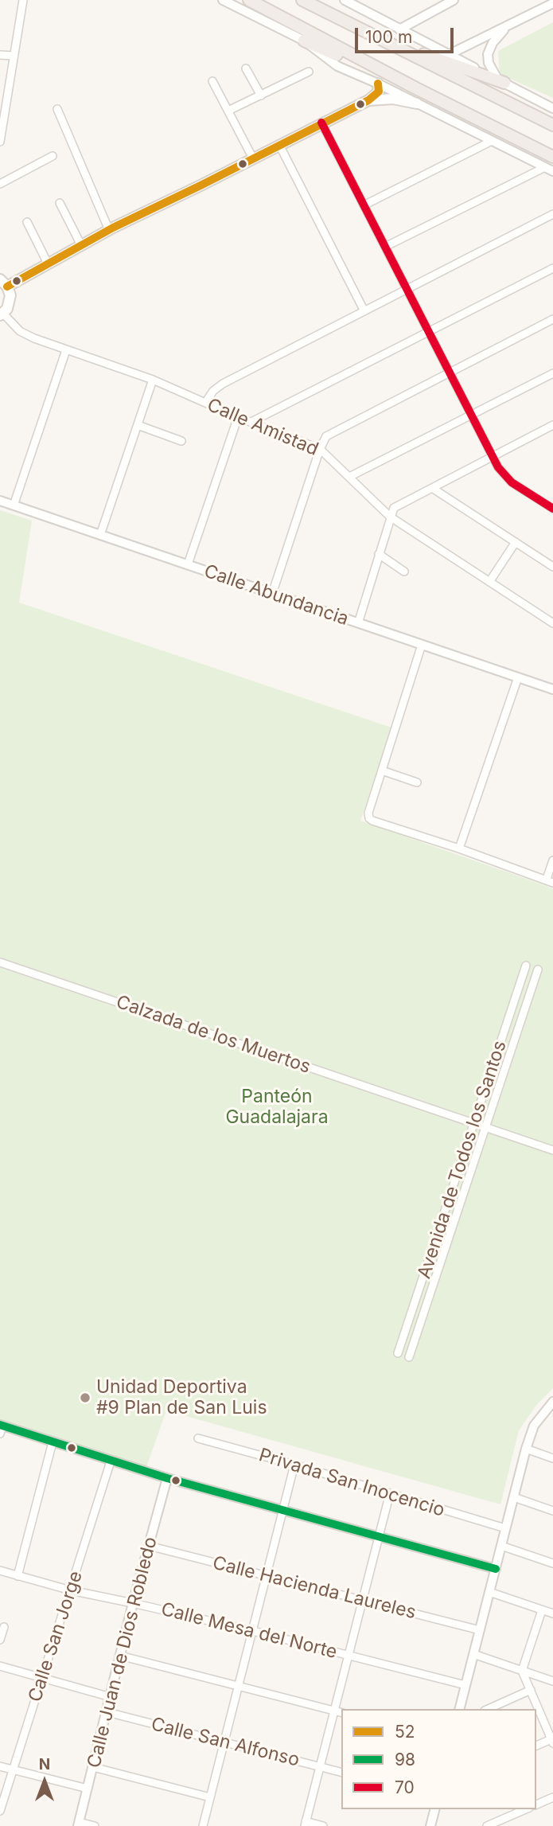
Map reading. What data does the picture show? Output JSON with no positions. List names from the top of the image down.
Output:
{
  "streets": {
    "street": [
      "Calle Amistad",
      "Calle Abundancia",
      "Calzada de los Muertos",
      "Avenida de Todos los Santos",
      "Privada San Inocencio",
      "Calle Hacienda Laureles",
      "Calle Mesa del Norte",
      "Calle San Jorge",
      "Calle Juan de Dios Robledo",
      "Calle San Alfonso"
    ]
  },
  "crossings": [
    ["Calzada de los Muertos", "Avenida de Todos los Santos"],
    ["Calle Hacienda Laureles", "Calle Juan de Dios Robledo"],
    ["Calle Mesa del Norte", "Calle San Jorge"],
    ["Calle Mesa del Norte", "Calle Juan de Dios Robledo"],
    ["Calle Juan de Dios Robledo", "Calle San Alfonso"]
  ],
  "parks": ["Panteón Guadalajara"],
  "places": ["Unidad Deportiva #9 Plan de San Luis"],
  "lines": ["transit line 52", "transit line 70", "transit line 98"],
  "legend": ["52", "98", "70"],
  "scale_bar": "100 m",
  "north": "top"
}
